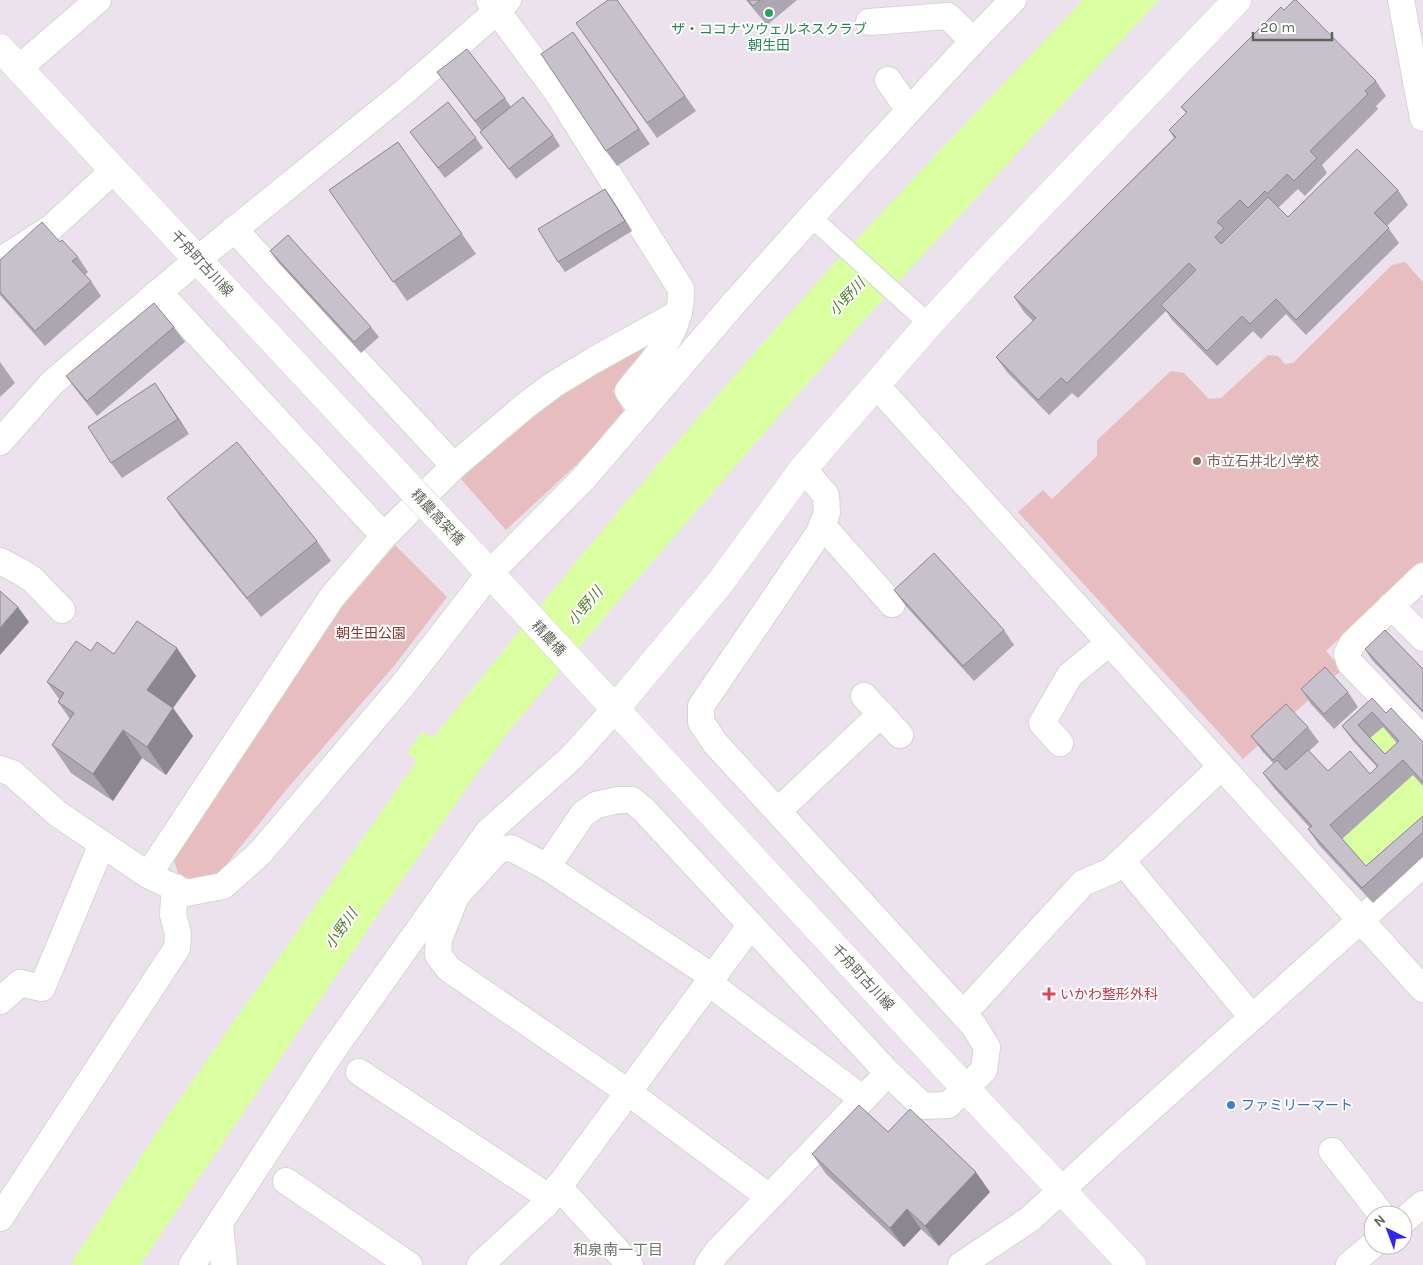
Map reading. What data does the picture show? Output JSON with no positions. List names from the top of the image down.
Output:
{
  "streets": {
    "street": ["千舟町古川線", "精農高架橋", "精農橋"]
  },
  "crossings": [
    ["千舟町古川線", "精農高架橋"],
    ["千舟町古川線", "精農橋"],
    ["精農高架橋", "精農橋"]
  ],
  "districts": ["和泉南一丁目"],
  "water": ["小野川"],
  "parks": ["朝生田公園"],
  "places": {
    "other": ["ザ・ココナツウェルネスクラブ 朝生田", "市立石井北小学校", "ファミリーマート"],
    "health": ["いかわ整形外科"]
  },
  "scale_bar": "20 m",
  "north": "top left"
}
